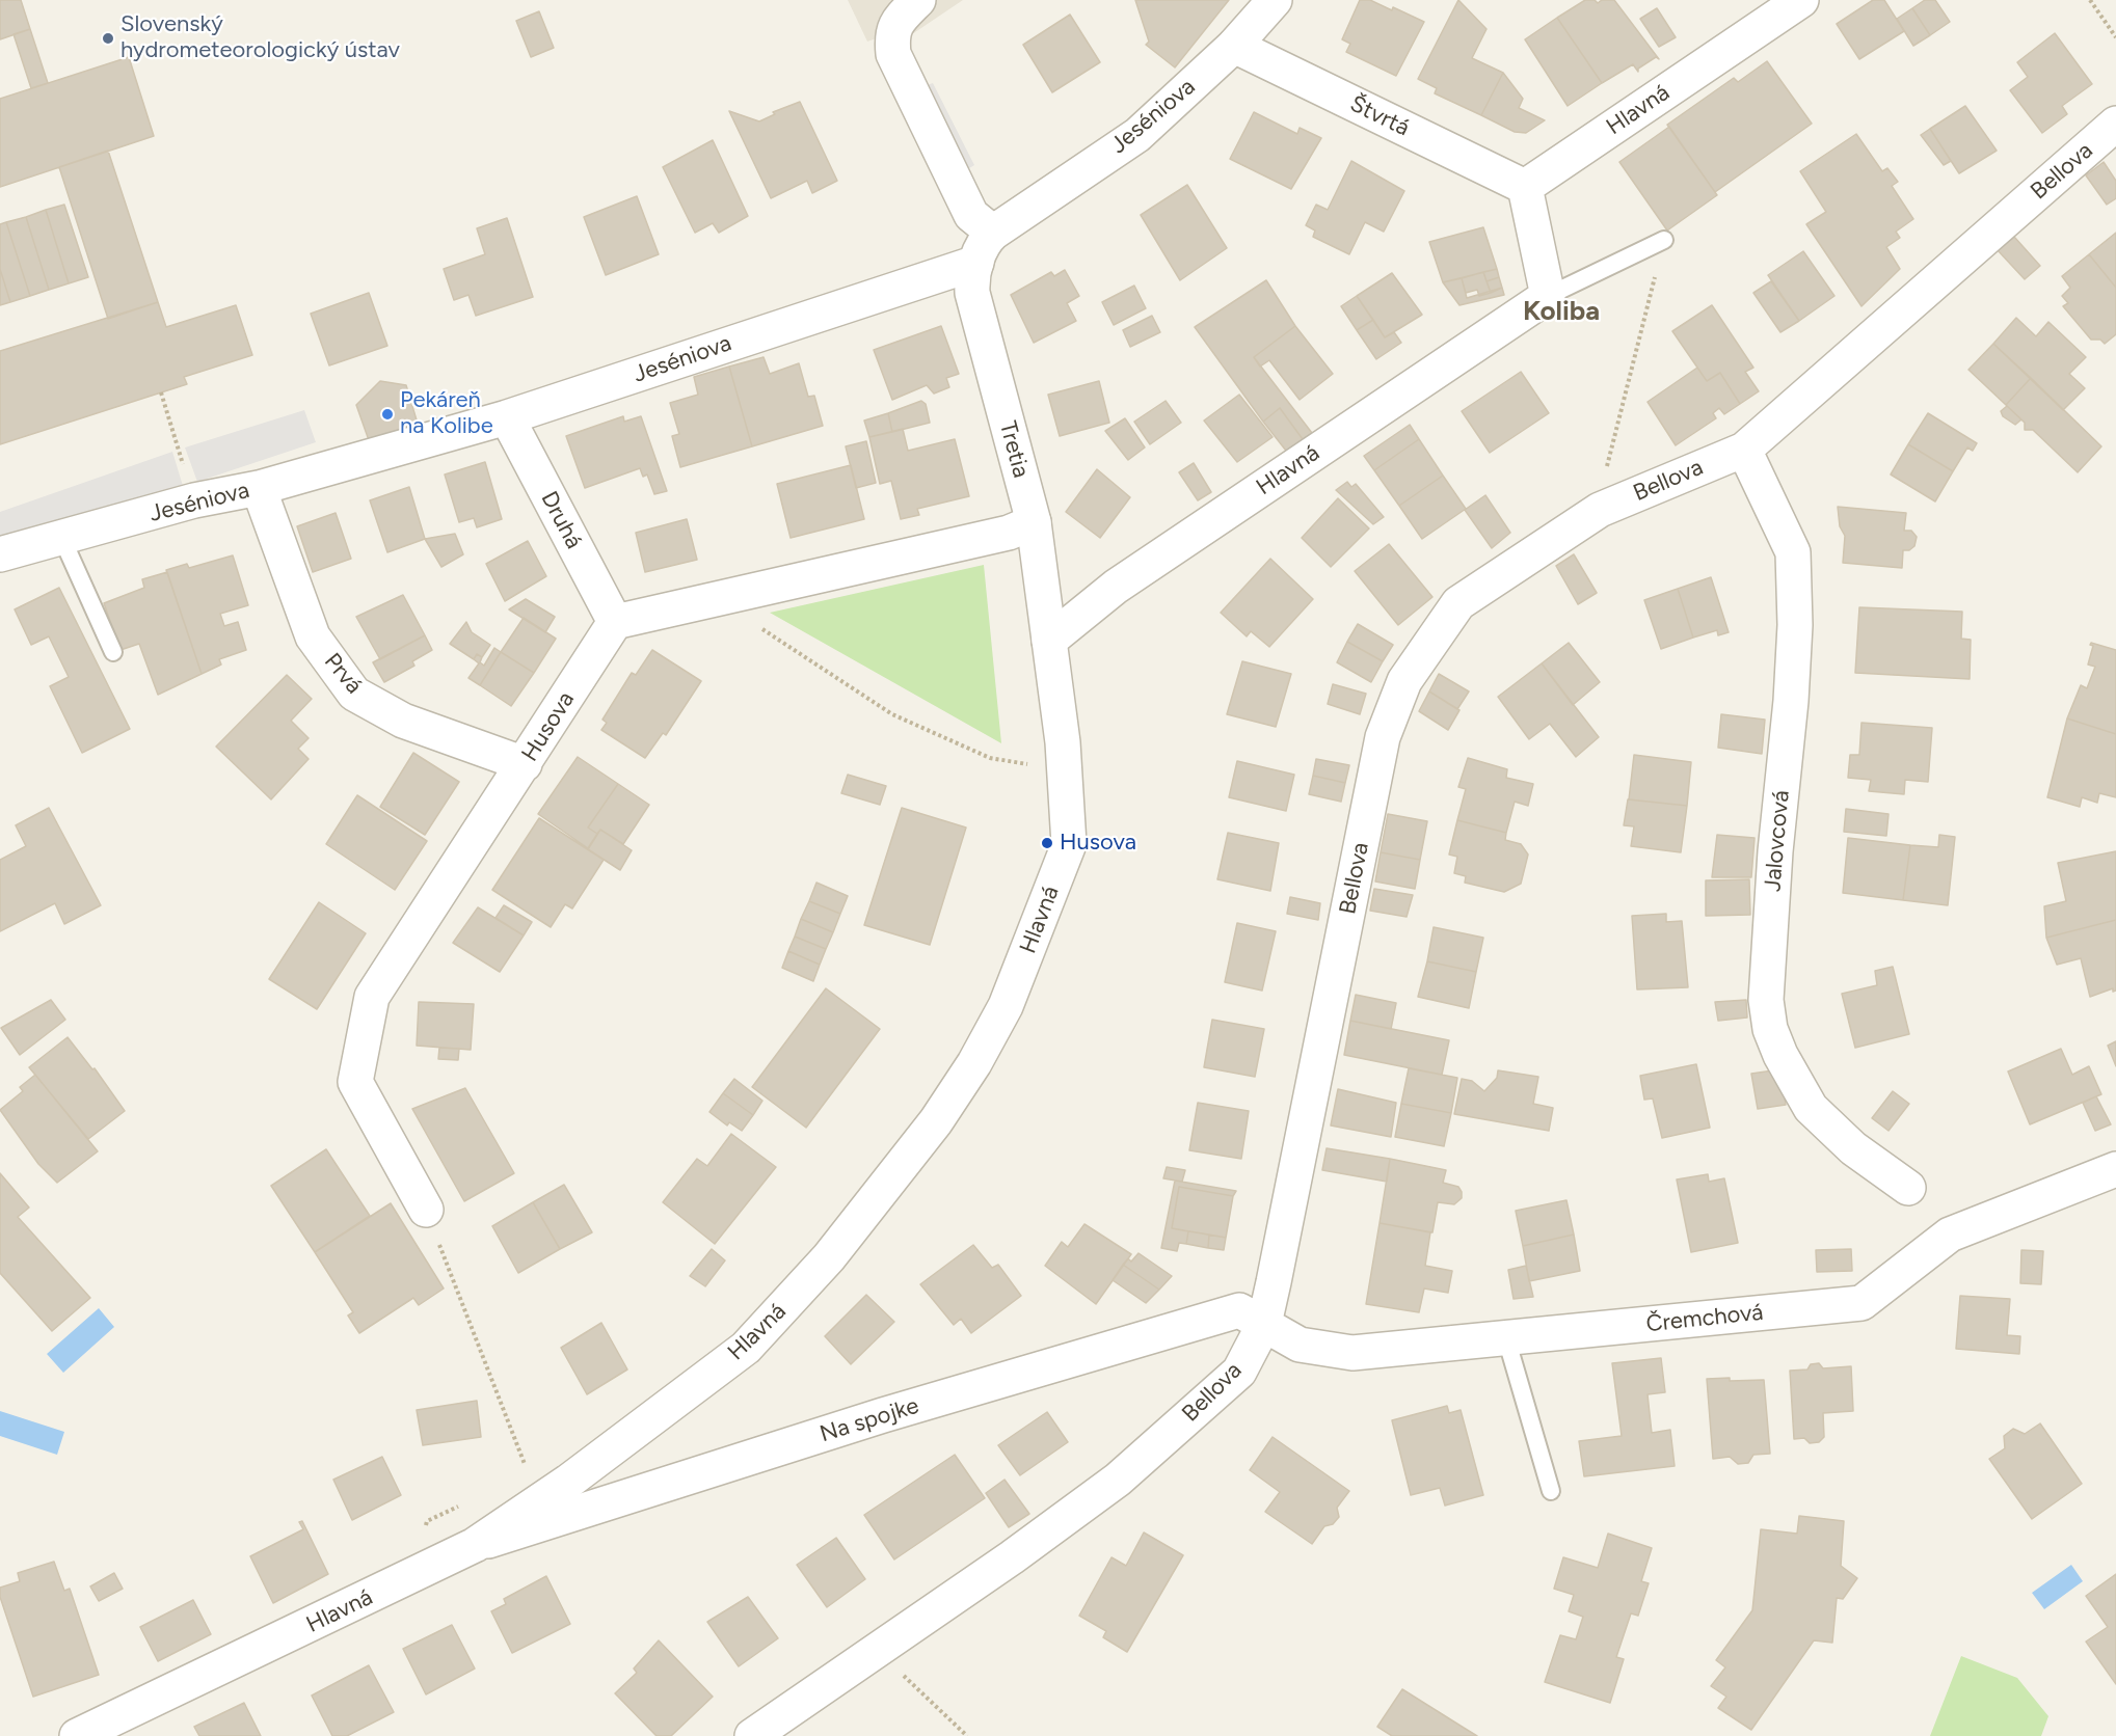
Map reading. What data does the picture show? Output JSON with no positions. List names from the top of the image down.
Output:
{
  "streets": {
    "street": [
      "Hlavná",
      "Jeséniova",
      "Štvrtá",
      "Bellova",
      "Tretia",
      "Druhá",
      "Prvá",
      "Husova",
      "Jalovcová",
      "Čremchová",
      "Na spojke"
    ]
  },
  "crossings": [
    ["Hlavná", "Štvrtá"],
    ["Hlavná", "Tretia"],
    ["Hlavná", "Na spojke"],
    ["Jeséniova", "Štvrtá"],
    ["Jeséniova", "Tretia"],
    ["Jeséniova", "Druhá"],
    ["Jeséniova", "Prvá"],
    ["Bellova", "Jalovcová"],
    ["Bellova", "Čremchová"],
    ["Bellova", "Na spojke"],
    ["Druhá", "Husova"],
    ["Prvá", "Husova"],
    ["Čremchová", "Na spojke"]
  ],
  "districts": ["Koliba"],
  "places": ["Slovenský hydrometeorologický ústav", "Pekáreň na Kolibe", "Husova"]
}
